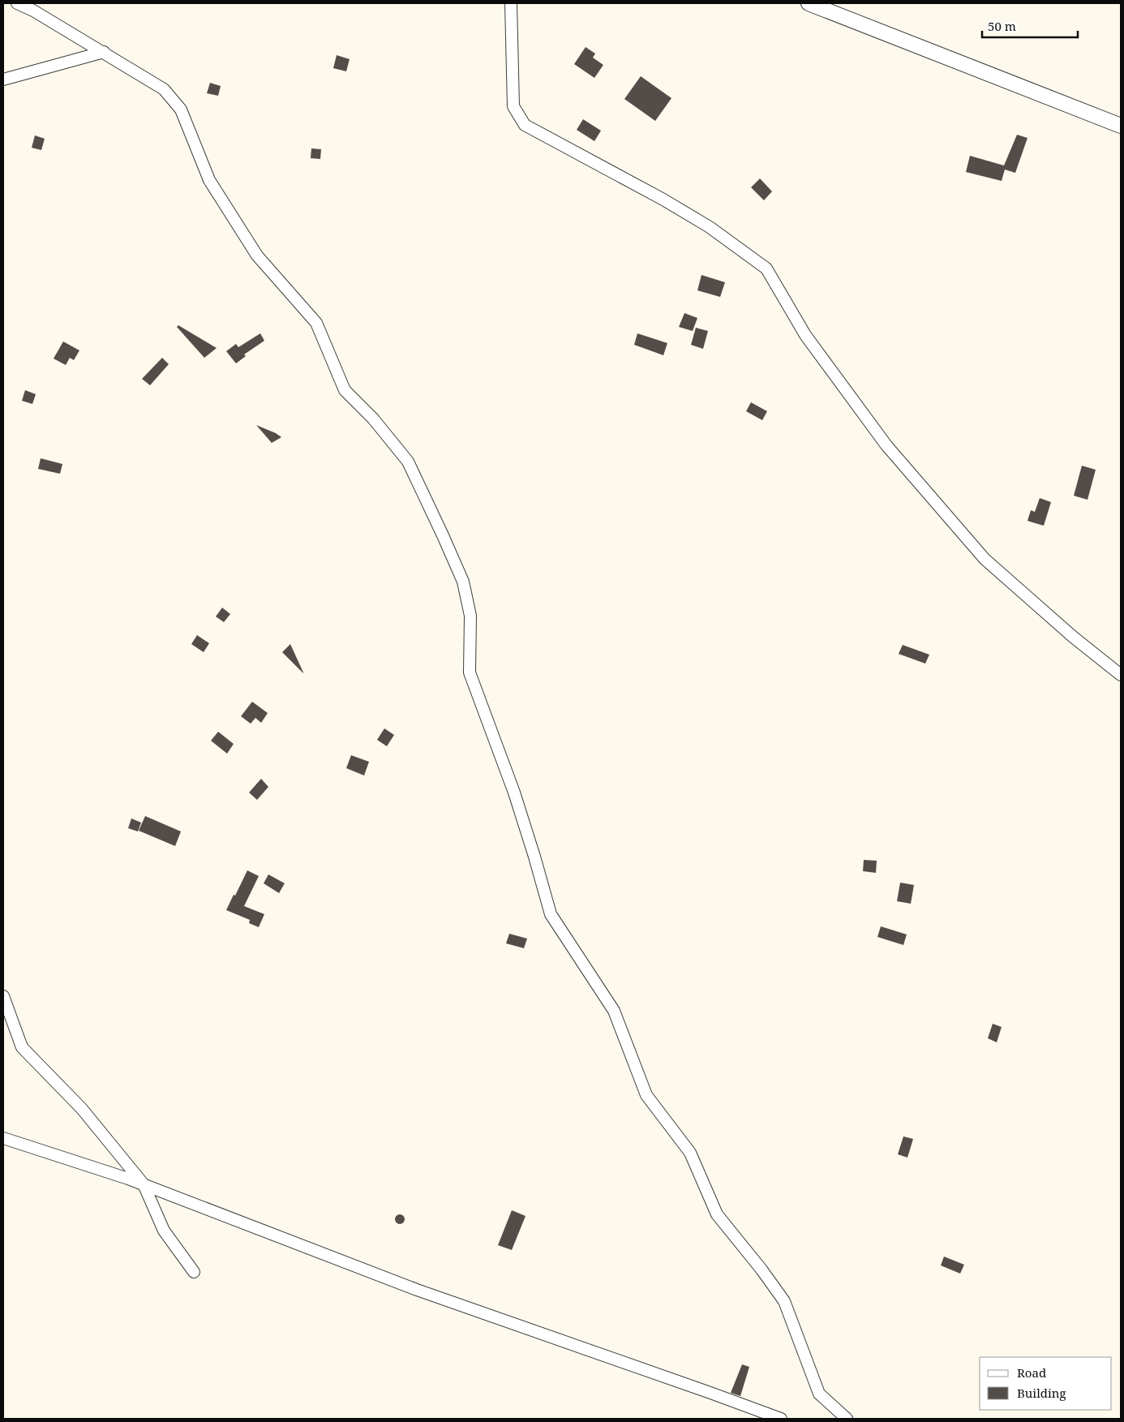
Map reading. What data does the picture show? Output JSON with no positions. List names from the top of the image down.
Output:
{
  "legend": ["Road", "Building"],
  "scale_bar": "50 m"
}
